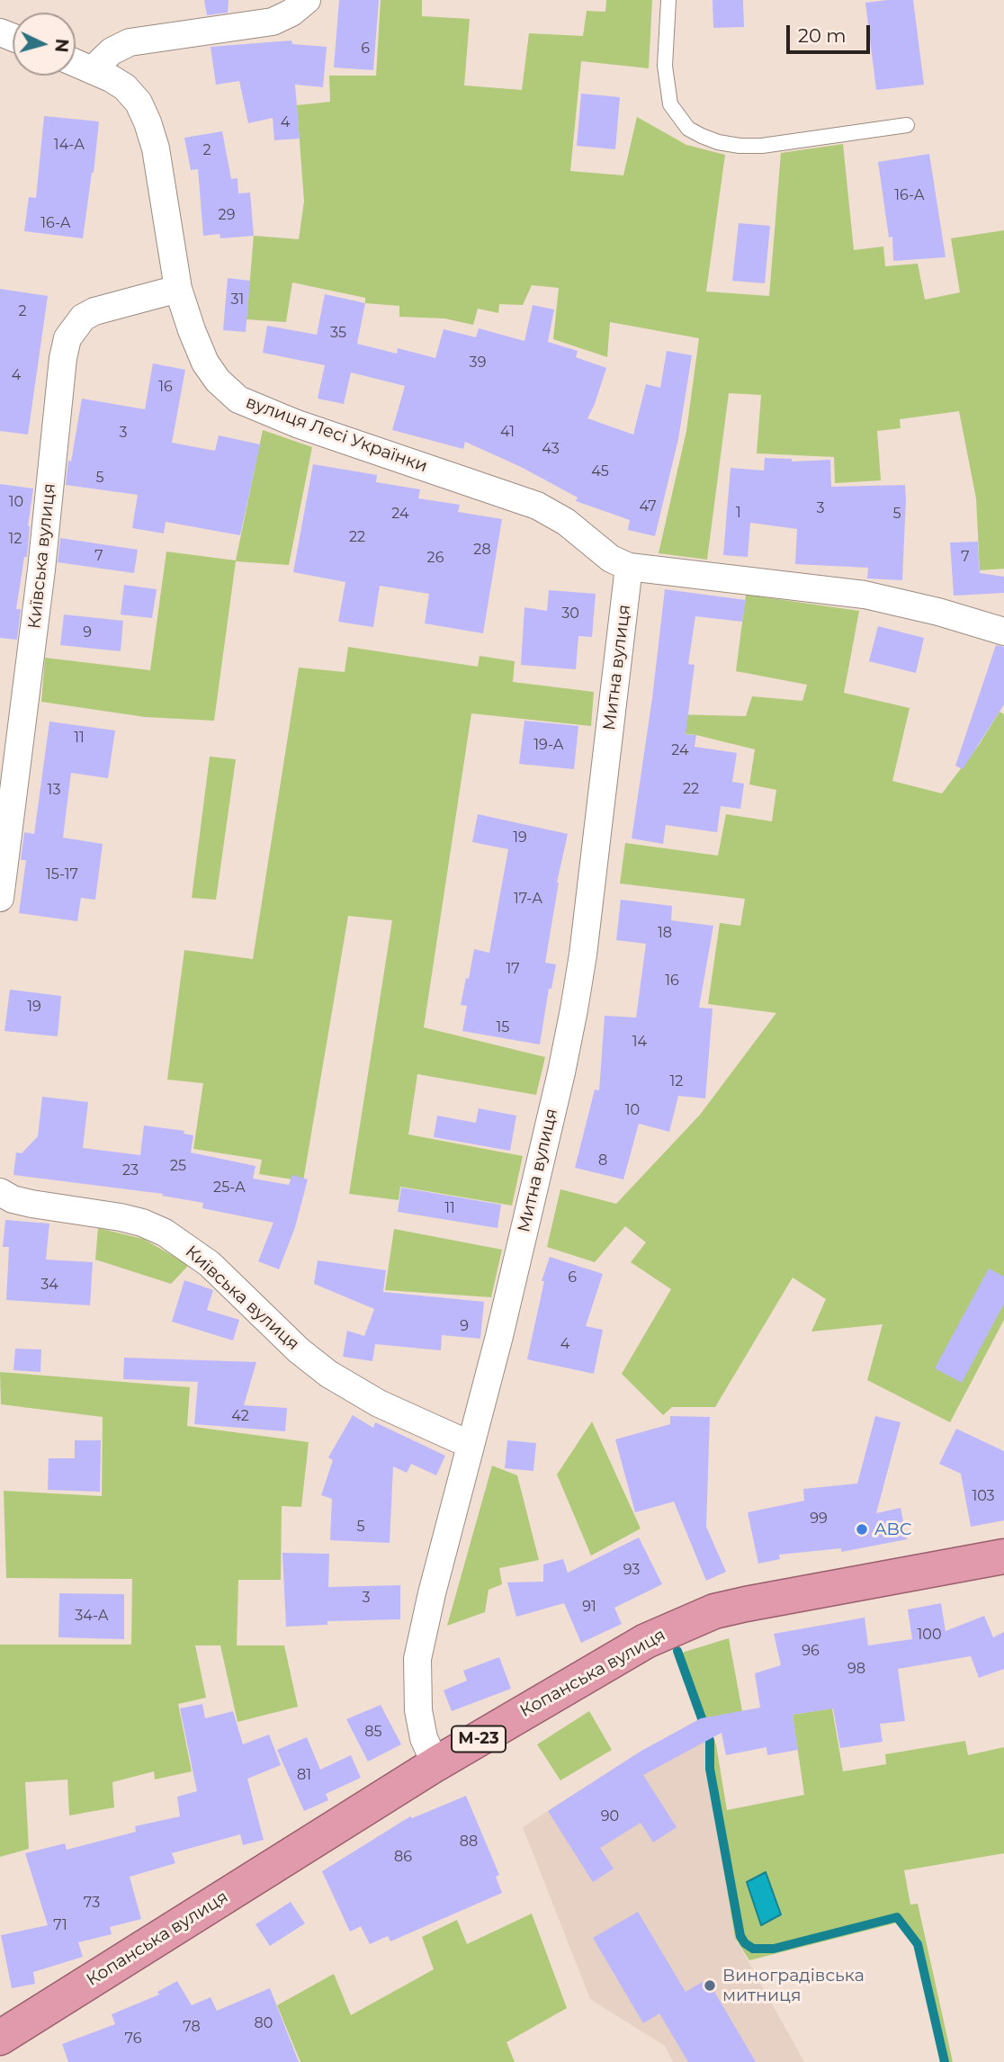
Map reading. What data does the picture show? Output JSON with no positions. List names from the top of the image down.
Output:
{
  "streets": {
    "highway": ["Копанська вулиця", "М-23"],
    "street": ["вулиця Лесі Українки", "Київська вулиця", "Митна вулиця"]
  },
  "crossings": [
    ["вулиця Лесі Українки", "Київська вулиця"],
    ["вулиця Лесі Українки", "Митна вулиця"],
    ["Київська вулиця", "Митна вулиця"],
    ["Митна вулиця", "Копанська вулиця"]
  ],
  "places": ["ABC", "Виноградівська митниця"],
  "house_numbers": [
    "6",
    "4",
    "14-А",
    "2",
    "16-А",
    "29",
    "16-А",
    "31",
    "2",
    "35",
    "39",
    "4",
    "16",
    "41",
    "3",
    "43",
    "45",
    "5",
    "10",
    "47",
    "3",
    "1",
    "24",
    "5",
    "22",
    "12",
    "28",
    "7",
    "7",
    "26",
    "30",
    "9",
    "11",
    "19-А",
    "24",
    "22",
    "13",
    "19",
    "15-17",
    "17-А",
    "18",
    "17",
    "16",
    "19",
    "15",
    "14",
    "12",
    "10",
    "8",
    "25",
    "23",
    "25-А",
    "11",
    "6",
    "34",
    "9",
    "4",
    "42",
    "103",
    "99",
    "5",
    "93",
    "3",
    "91",
    "34-А",
    "100",
    "96",
    "98",
    "85",
    "81",
    "90",
    "88",
    "86",
    "73",
    "71",
    "80",
    "78",
    "76"
  ],
  "scale_bar": "20 m",
  "north": "right"
}
